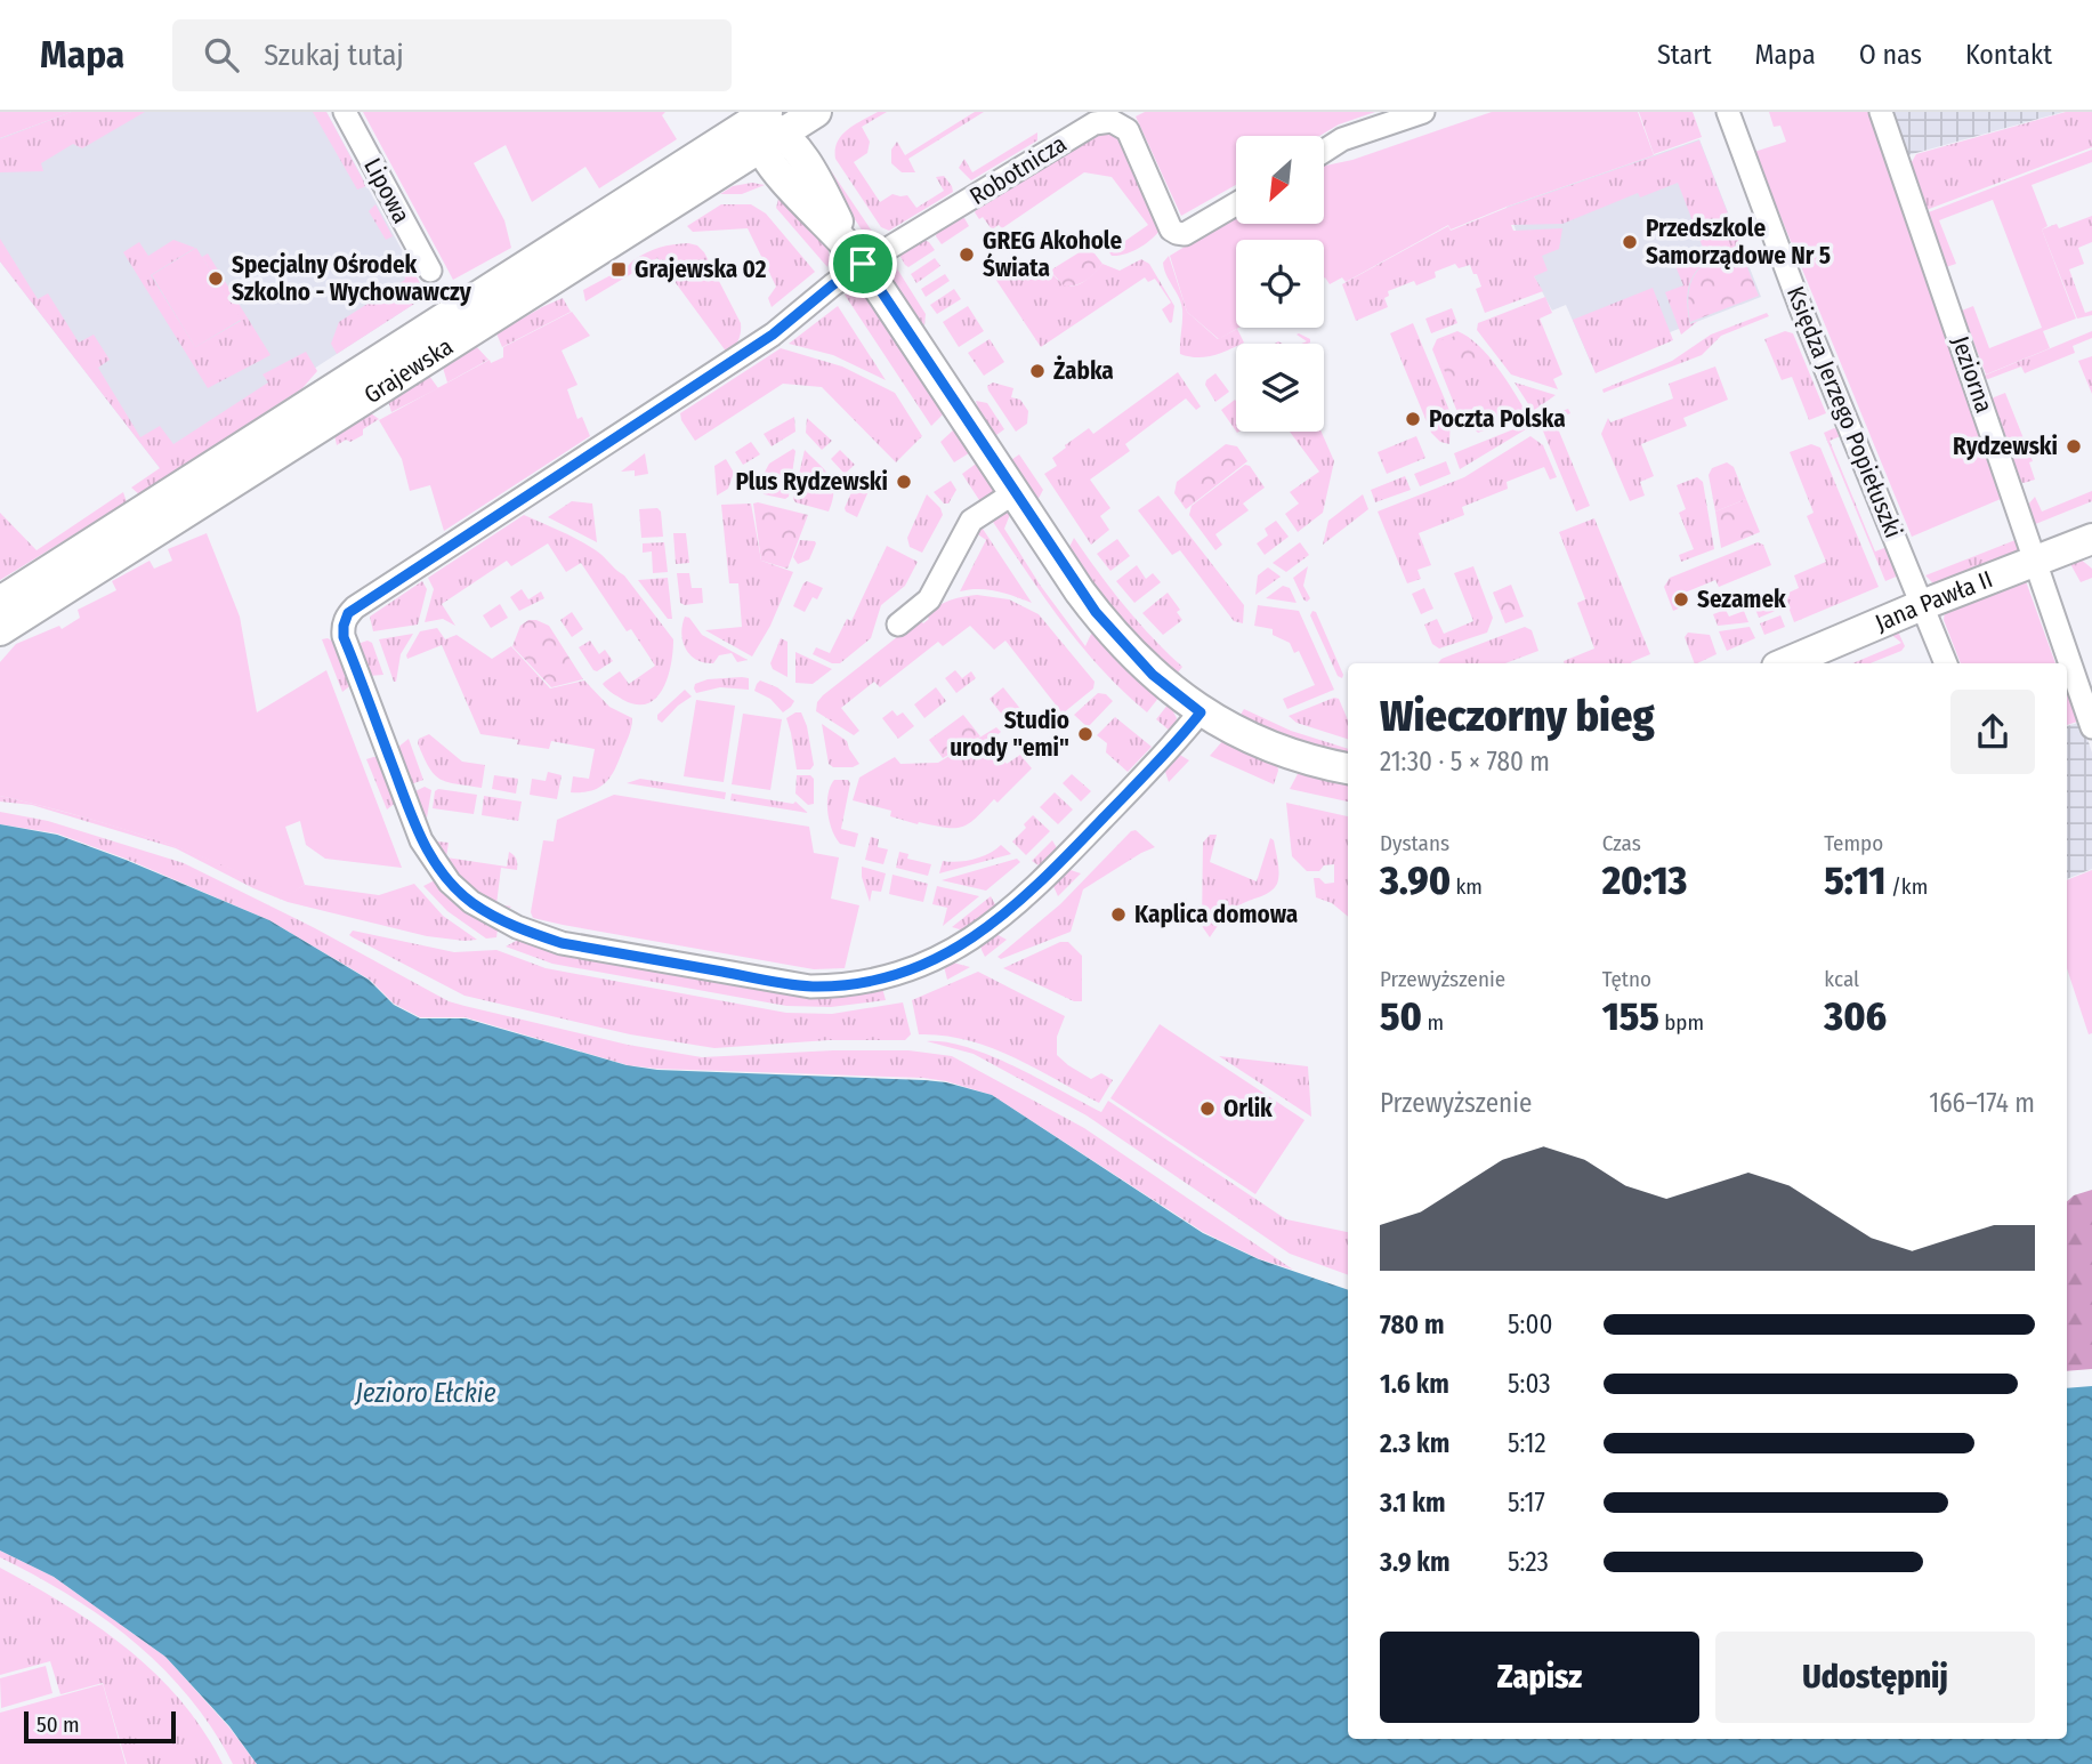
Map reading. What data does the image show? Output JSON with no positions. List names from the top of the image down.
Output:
{
  "streets": {
    "main road": ["Grajewska", "Jana Pawła II"],
    "street": [
      "Robotnicza",
      "Lipowa",
      "Jeziorna",
      "Księdza Jerzego Popiełuszki"
    ]
  },
  "crossings": [
    ["Jeziorna", "Jana Pawła II"],
    ["Księdza Jerzego Popiełuszki", "Jana Pawła II"]
  ],
  "water": ["Jezioro Ełckie"],
  "places": {
    "other": [
      "Przedszkole Samorządowe Nr 5",
      "GREG Akohole Świata",
      "Specjalny Ośrodek Szkolno - Wychowawczy",
      "Żabka",
      "Poczta Polska",
      "Rydzewski",
      "Plus Rydzewski",
      "Sezamek",
      "Studio urody \"emi\"",
      "Kaplica domowa",
      "Orlik"
    ],
    "transit": ["Grajewska 02"]
  },
  "scale_bar": "50 m",
  "north": "bottom left",
  "page": {
    "header": "Mapa",
    "search": "Szukaj tutaj",
    "nav": [
      "Start",
      "Mapa",
      "O nas",
      "Kontakt"
    ],
    "heading": ["Wieczorny bieg", "21:30 · 5 × 780 m"],
    "stats": [
      ["Dystans", "3.90 km"],
      ["Czas", "20:13"],
      ["Tempo", "5:11 /km"],
      ["Przewyższenie", "50 m"],
      ["Tętno", "155 bpm"],
      ["kcal", "306"]
    ],
    "chart": ["Przewyższenie", "166–174 m"],
    "list": [
      {
        "name": "780 m",
        "note": "5:00"
      },
      {
        "name": "1.6 km",
        "note": "5:03"
      },
      {
        "name": "2.3 km",
        "note": "5:12"
      },
      {
        "name": "3.1 km",
        "note": "5:17"
      },
      {
        "name": "3.9 km",
        "note": "5:23"
      }
    ],
    "buttons": ["Zapisz", "Udostępnij"],
    "scale": "50 m"
  }
}
